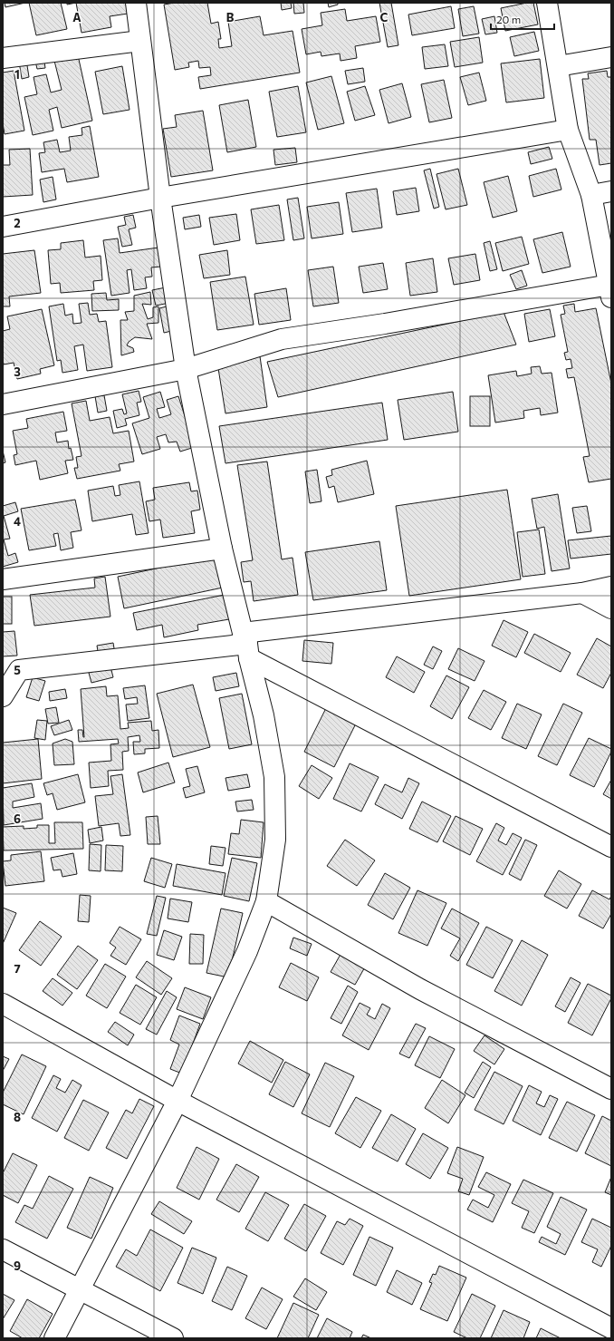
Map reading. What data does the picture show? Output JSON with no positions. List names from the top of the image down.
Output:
{
  "scale_bar": "20 m",
  "grid": {
    "columns": ["A", "B", "C"],
    "rows": [
      "1",
      "2",
      "3",
      "4",
      "5",
      "6",
      "7",
      "8",
      "9"
    ]
  }
}
